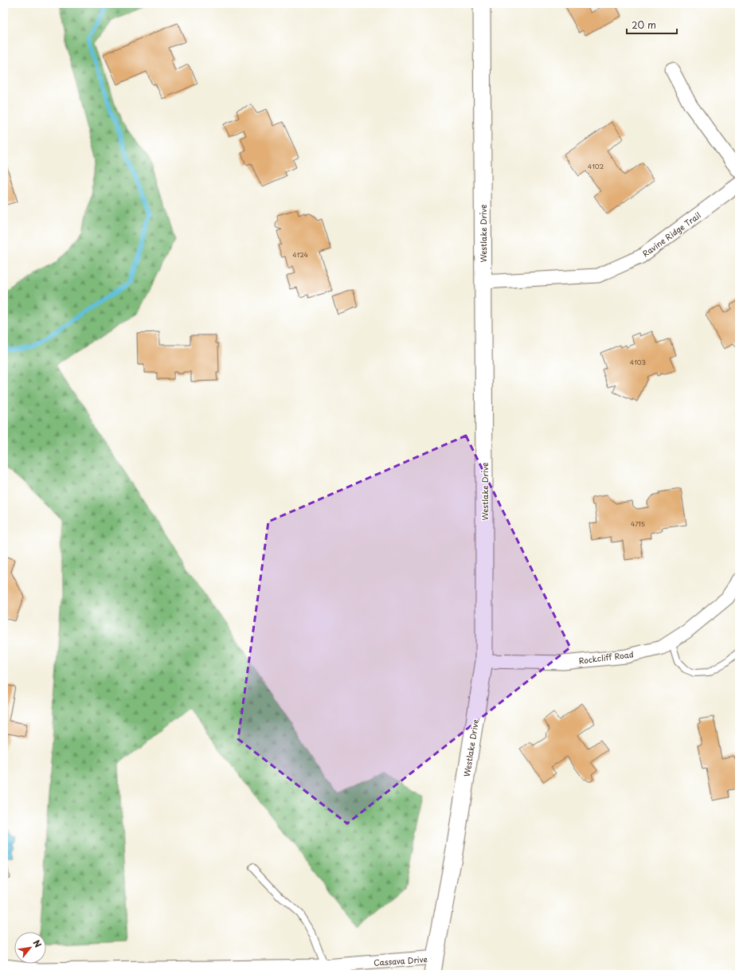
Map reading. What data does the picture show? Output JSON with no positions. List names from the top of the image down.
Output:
{
  "streets": {
    "street": [
      "Westlake Drive",
      "Ravine Ridge Trail",
      "Rockcliff Road",
      "Cassava Drive"
    ]
  },
  "crossings": [
    ["Westlake Drive", "Ravine Ridge Trail"],
    ["Westlake Drive", "Rockcliff Road"],
    ["Westlake Drive", "Cassava Drive"]
  ],
  "house_numbers": [
    "4102",
    "4124",
    "4103",
    "4715"
  ],
  "scale_bar": "20 m",
  "north": "top right"
}
